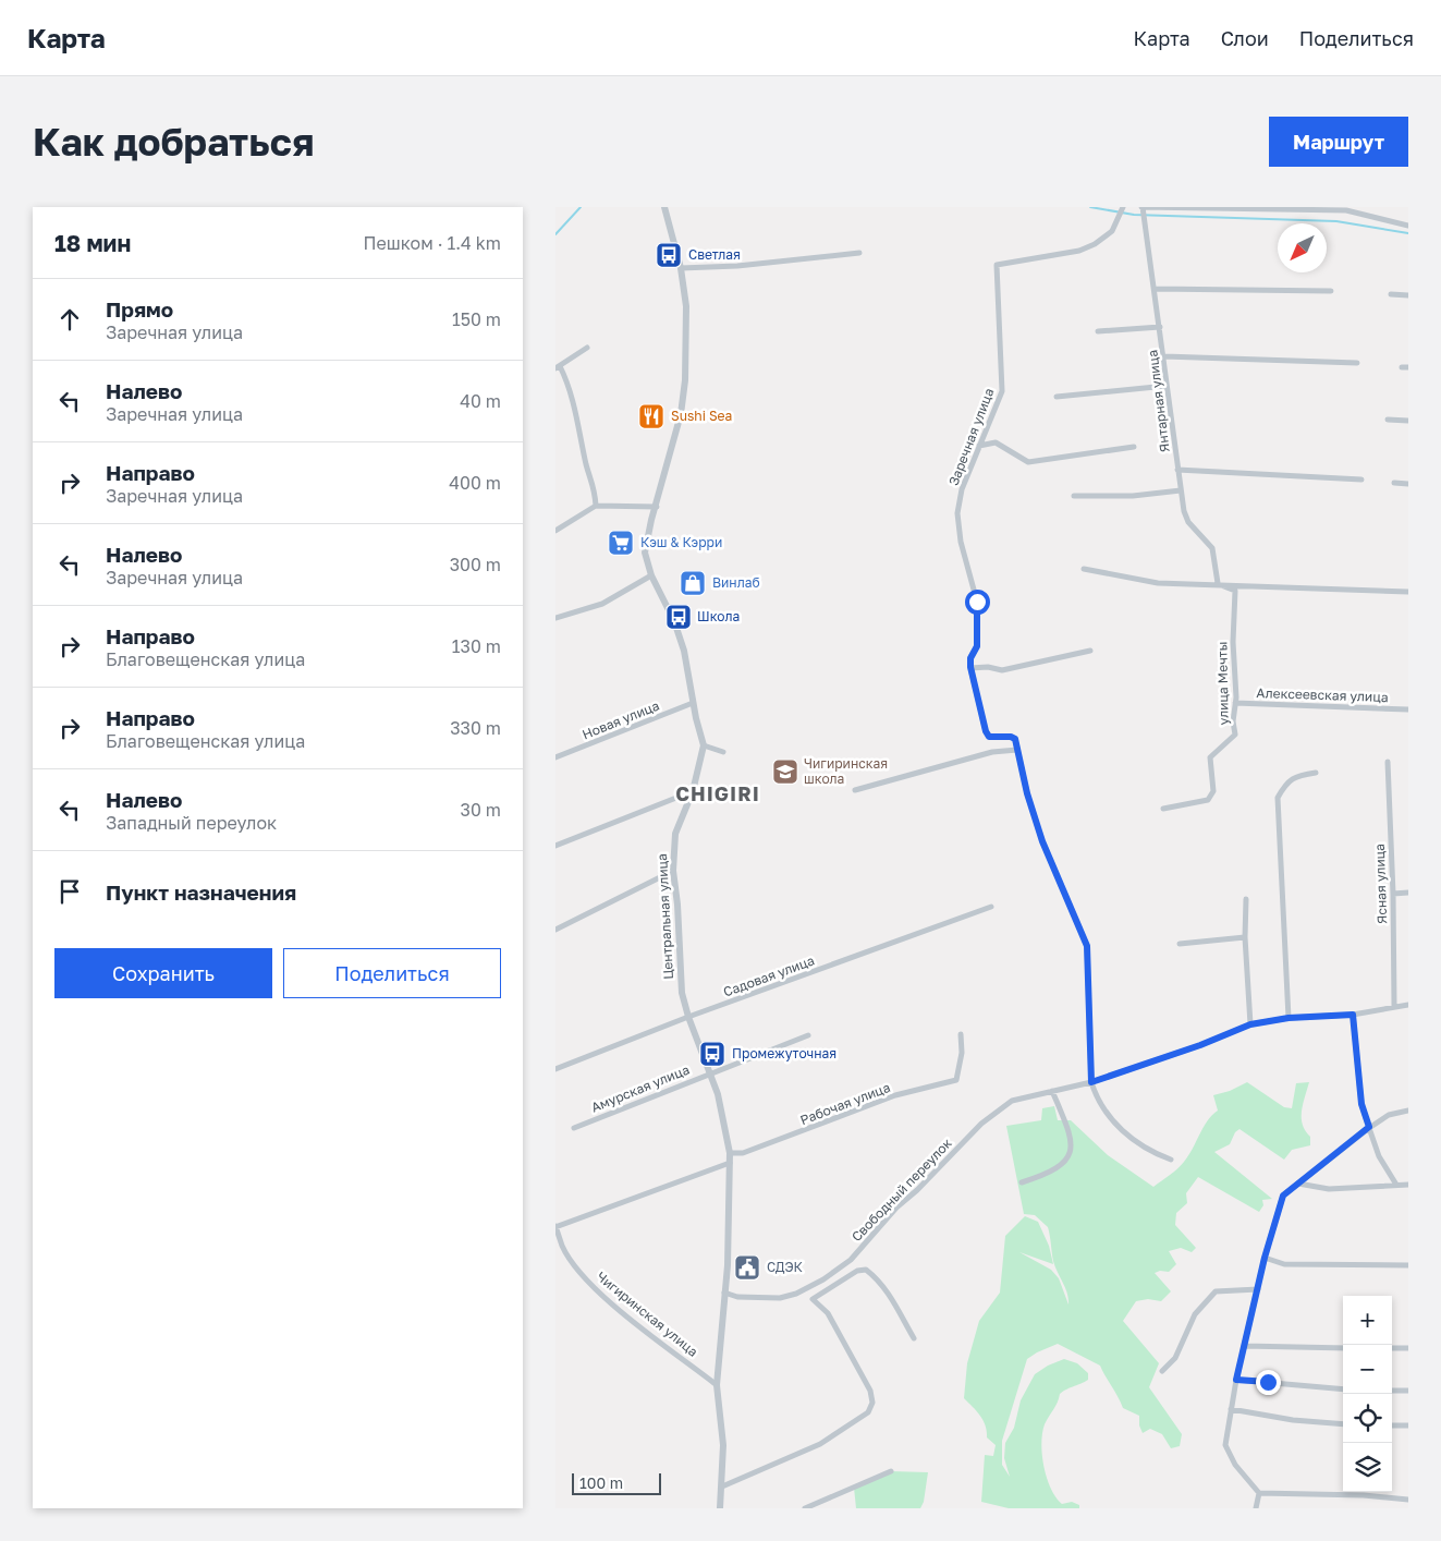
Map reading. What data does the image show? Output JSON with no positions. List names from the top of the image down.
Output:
{
  "streets": {
    "street": [
      "Янтарная улица",
      "Заречная улица",
      "улица Мечты",
      "Алексеевская улица",
      "Новая улица",
      "Ясная улица",
      "Центральная улица",
      "Садовая улица",
      "Амурская улица",
      "Рабочая улица",
      "Свободный переулок",
      "Чигиринская улица"
    ]
  },
  "crossings": [
    ["Янтарная улица", "улица Мечты"],
    ["улица Мечты", "Алексеевская улица"],
    ["Новая улица", "Центральная улица"],
    ["Центральная улица", "Садовая улица"],
    ["Центральная улица", "Амурская улица"],
    ["Центральная улица", "Рабочая улица"],
    ["Центральная улица", "Свободный переулок"],
    ["Центральная улица", "Чигиринская улица"]
  ],
  "districts": ["CHIGIRI"],
  "places": {
    "bus stop": ["Светлая", "Школа", "Промежуточная"],
    "restaurant": ["Sushi Sea"],
    "supermarket": ["Кэш & Кэрри"],
    "shop": ["Винлаб"],
    "school or university": ["Чигиринская школа"],
    "public building": ["СДЭК"]
  },
  "scale_bar": "100 m",
  "north": "bottom left",
  "page": {
    "header": "Карта",
    "nav": ["Карта", "Слои", "Поделиться"],
    "buttons": [
      "Маршрут",
      ["Сохранить", "Поделиться"]
    ],
    "title": "Как добраться",
    "heading": ["18 мин", "Пешком · 1.4 km"],
    "list": [
      ["Прямо", "Заречная улица", "150 m"],
      ["Налево", "Заречная улица", "40 m"],
      ["Направо", "Заречная улица", "400 m"],
      ["Налево", "Заречная улица", "300 m"],
      ["Направо", "Благовещенская улица", "130 m"],
      ["Направо", "Благовещенская улица", "330 m"],
      ["Налево", "Западный переулок", "30 m"],
      "Пункт назначения"
    ],
    "map_buttons": ["+", "−"],
    "scale": "100 m"
  }
}
